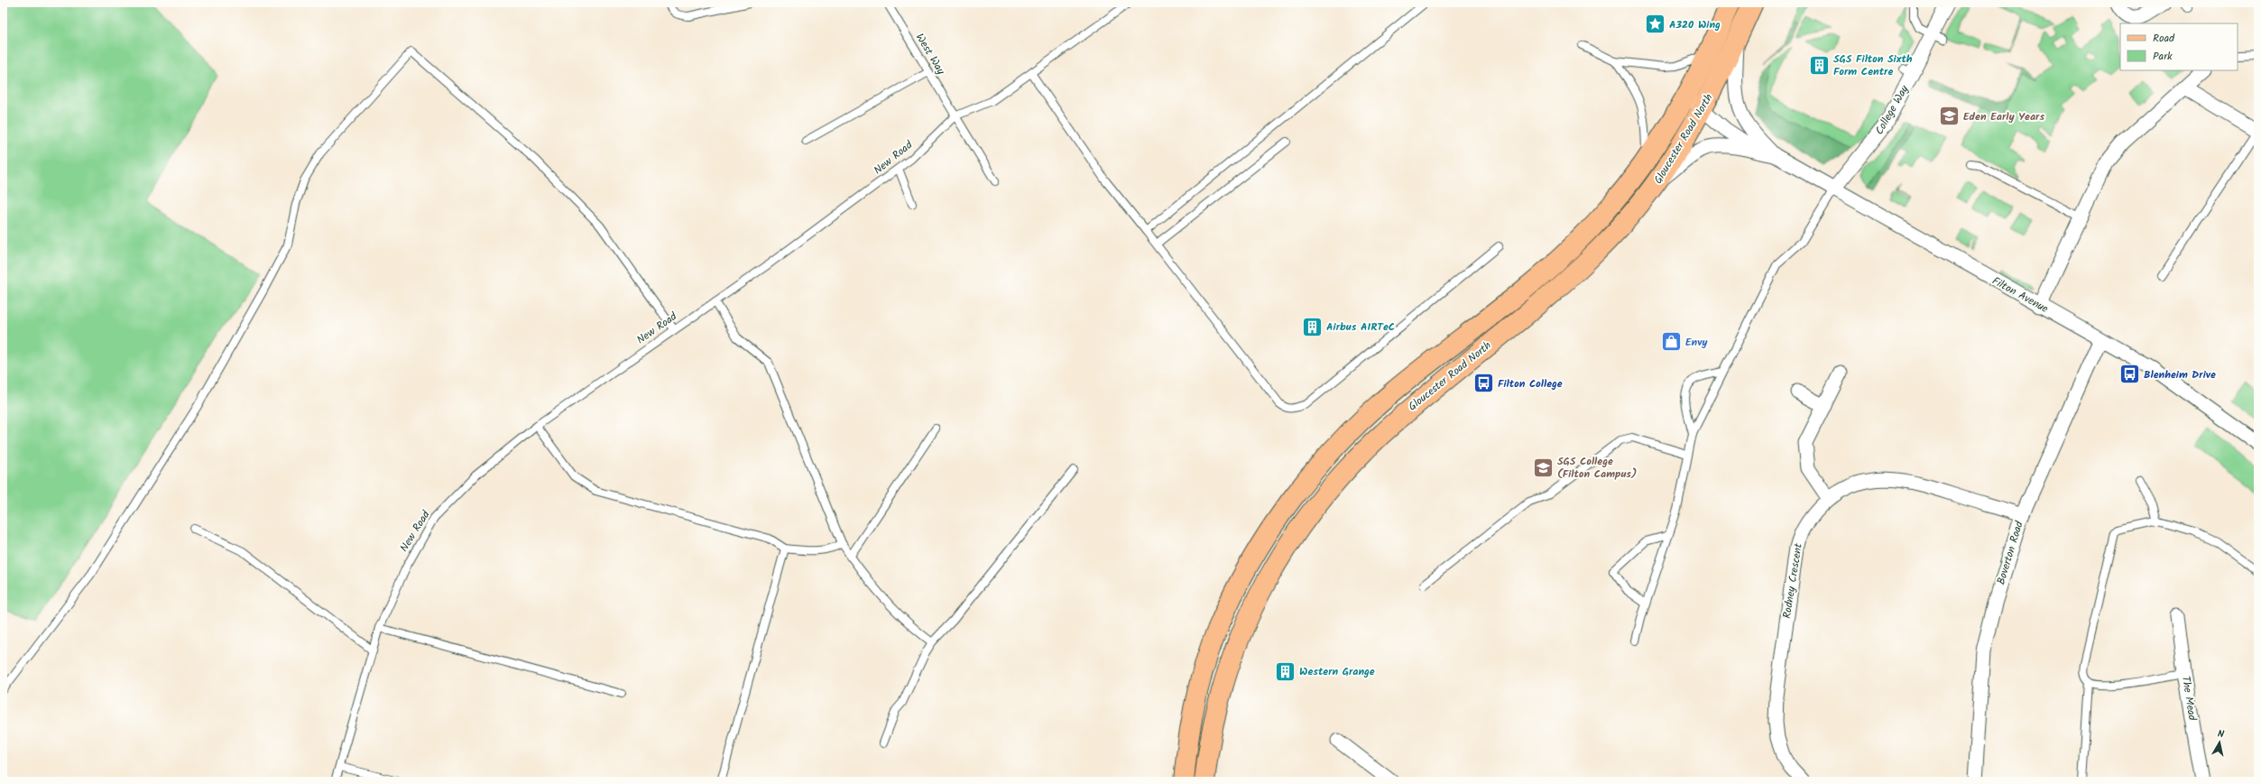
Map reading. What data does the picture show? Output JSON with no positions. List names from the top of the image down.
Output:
{
  "streets": {
    "main road": ["Gloucester Road North"],
    "street": [
      "College Way",
      "Filton Avenue",
      "Boverton Road",
      "Rodney Crescent",
      "The Mead"
    ],
    "lane": ["West Way", "New Road"]
  },
  "crossings": [
    ["West Way", "New Road"],
    ["College Way", "Filton Avenue"],
    ["Gloucester Road North", "Filton Avenue"],
    ["Filton Avenue", "Boverton Road"],
    ["Boverton Road", "Rodney Crescent"]
  ],
  "places": {
    "place": ["A320 Wing"],
    "building": ["SGS Filton Sixth Form Centre", "Airbus AIRTeC", "Western Grange"],
    "school or university": ["Eden Early Years", "SGS College (Filton Campus)"],
    "shop": ["Envy"],
    "bus stop": ["Blenheim Drive", "Filton College"]
  },
  "legend": ["Road", "Park"],
  "north": "top"
}
